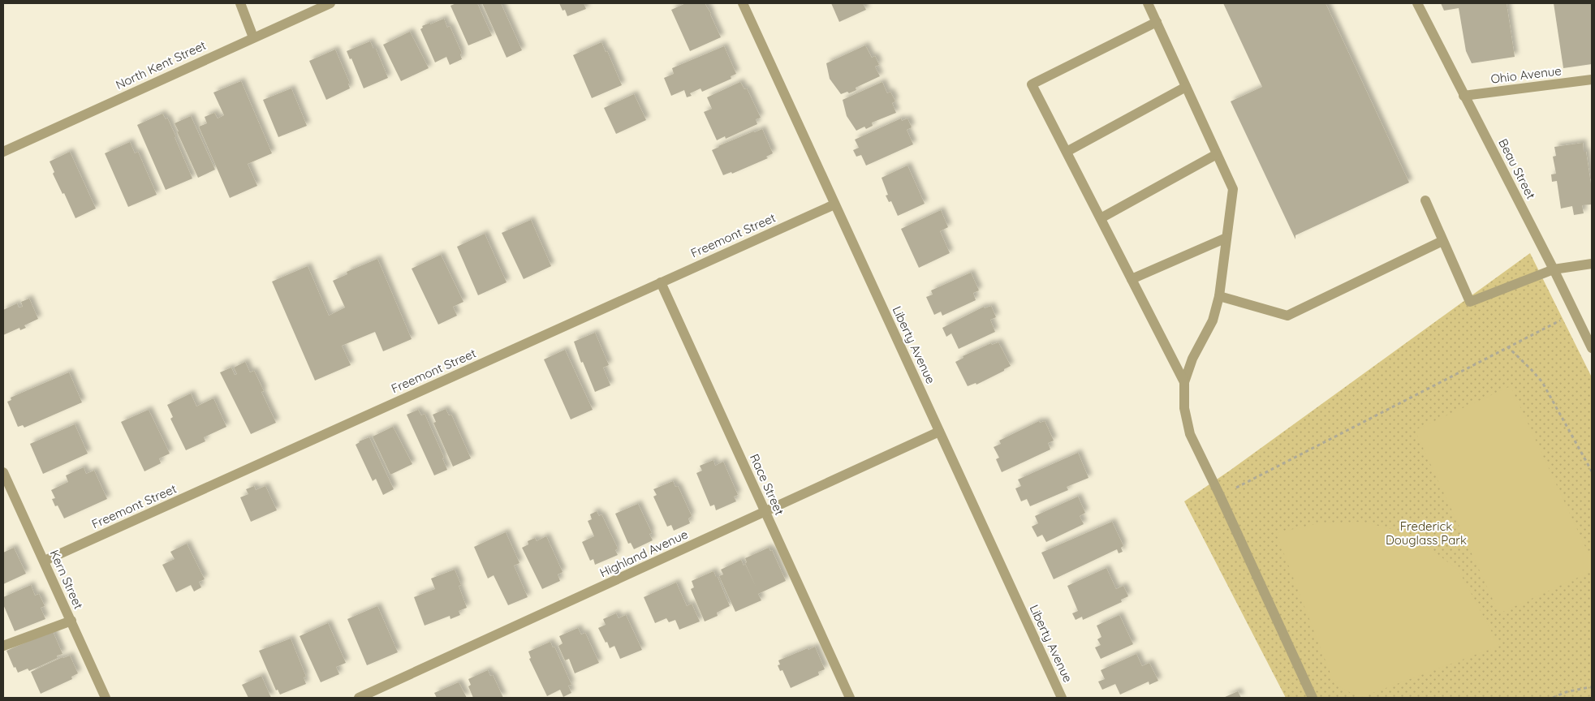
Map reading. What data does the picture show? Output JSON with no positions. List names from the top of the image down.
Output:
{
  "streets": {
    "street": [
      "North Kent Street",
      "Ohio Avenue",
      "Beau Street",
      "Freemont Street",
      "Liberty Avenue",
      "Race Street",
      "Highland Avenue",
      "Kern Street"
    ]
  },
  "crossings": [
    ["Ohio Avenue", "Beau Street"],
    ["Freemont Street", "Liberty Avenue"],
    ["Freemont Street", "Race Street"],
    ["Freemont Street", "Kern Street"],
    ["Liberty Avenue", "Highland Avenue"],
    ["Race Street", "Highland Avenue"]
  ],
  "parks": ["Frederick Douglass Park"]
}
